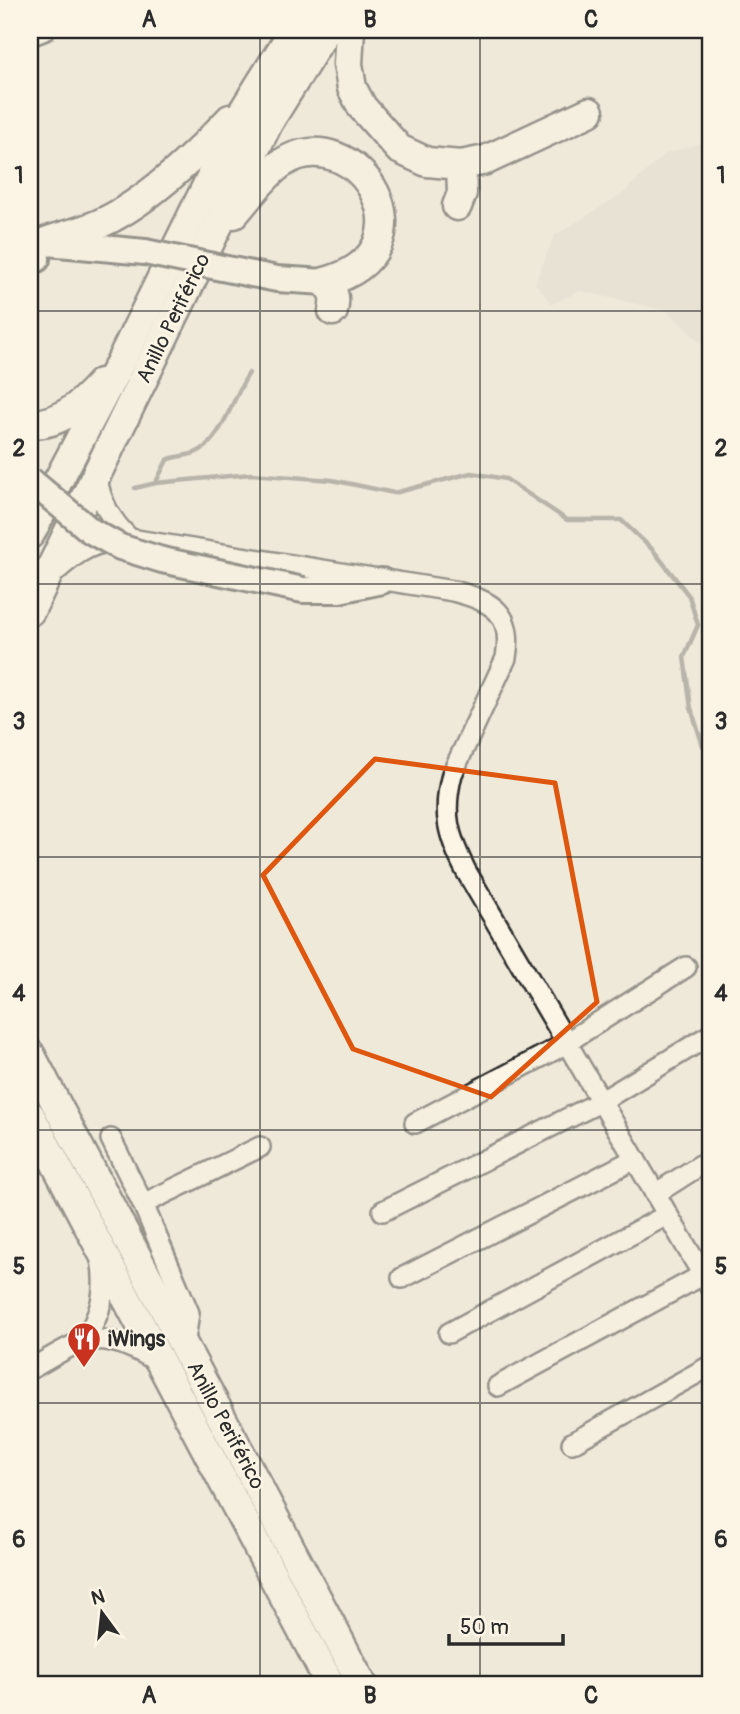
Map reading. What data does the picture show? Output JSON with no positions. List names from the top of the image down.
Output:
{
  "streets": {
    "highway": ["Anillo Periférico"]
  },
  "places": {
    "restaurant": ["iWings"]
  },
  "scale_bar": "50 m",
  "north": "top",
  "grid": {
    "columns": ["A", "B", "C"],
    "rows": [
      "1",
      "2",
      "3",
      "4",
      "5",
      "6"
    ]
  }
}
